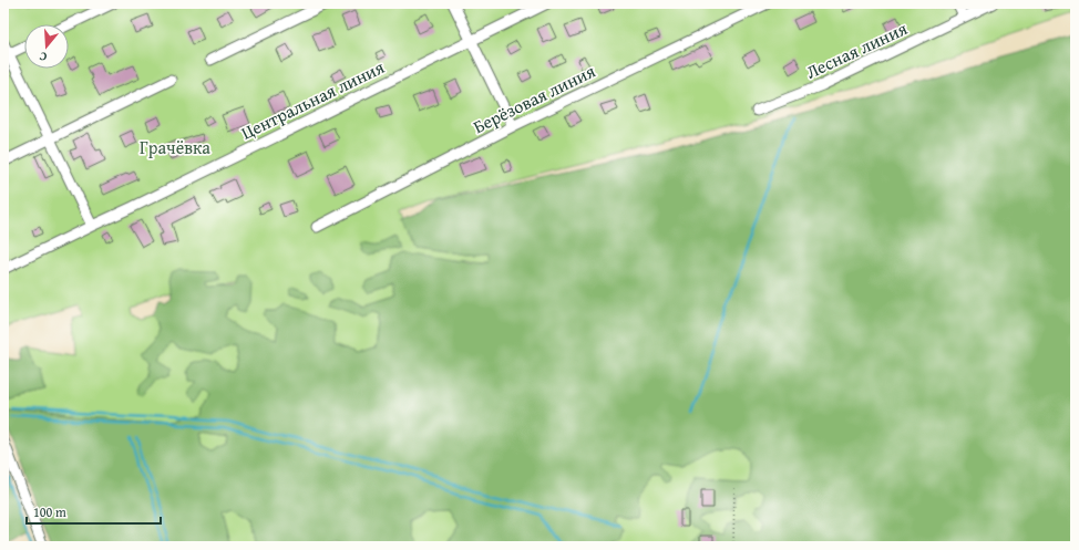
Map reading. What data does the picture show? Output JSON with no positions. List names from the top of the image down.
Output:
{
  "streets": {
    "street": ["Лесная линия", "Берёзовая линия", "Центральная линия"]
  },
  "parks": ["Грачёвка"],
  "scale_bar": "100 m",
  "north": "bottom"
}
